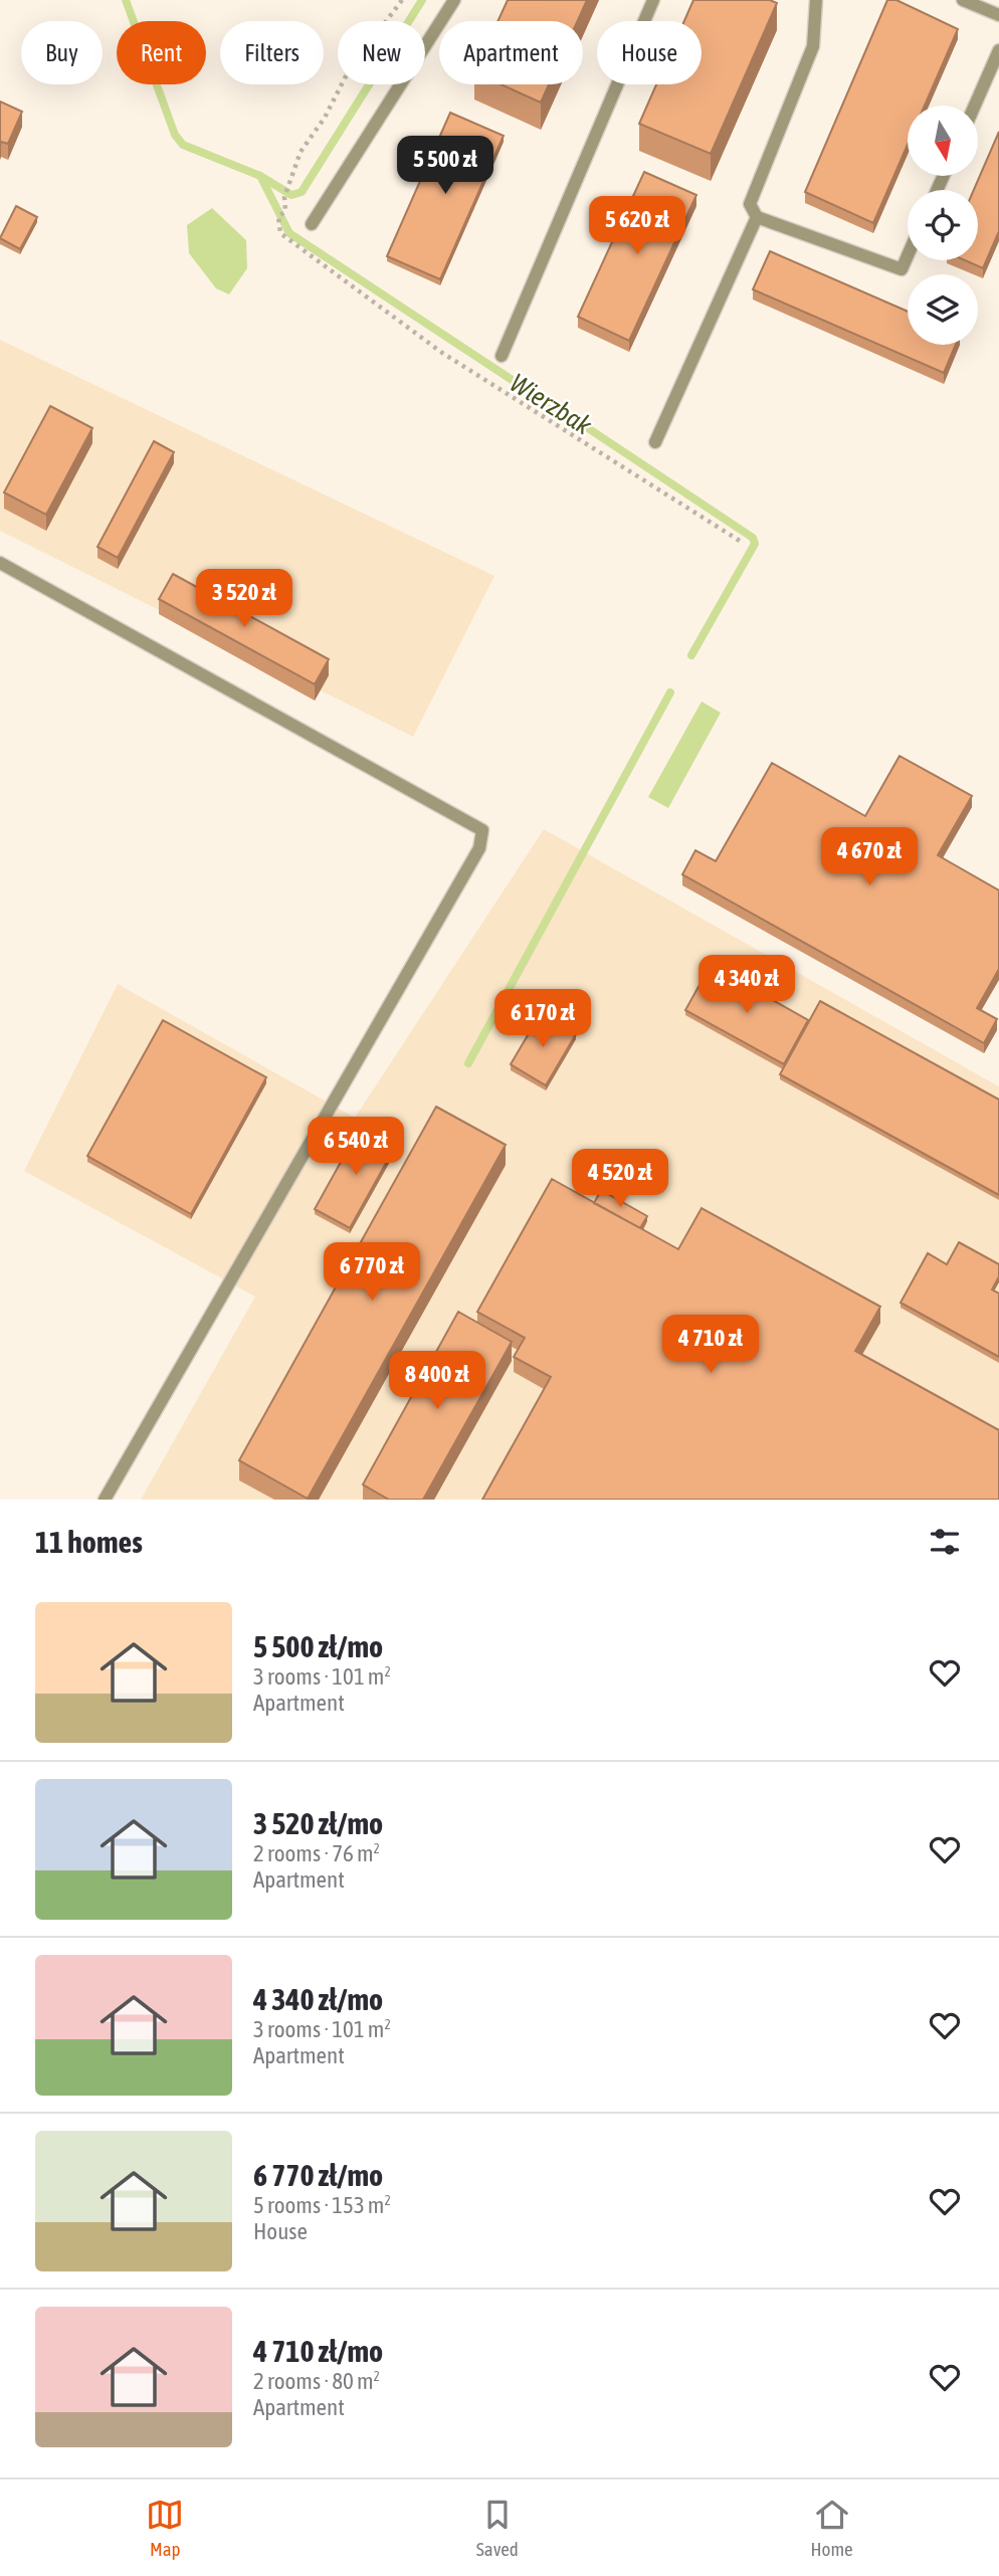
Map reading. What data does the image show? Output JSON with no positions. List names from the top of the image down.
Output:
{
  "water": ["Wierzbak"],
  "north": "bottom",
  "page": {
    "chip": [
      "Buy",
      "Rent",
      "Filters",
      "New",
      "Apartment",
      "House"
    ],
    "price": [
      "5 500 zł",
      "5 620 zł",
      "3 520 zł",
      "4 670 zł",
      "4 340 zł",
      "6 170 zł",
      "6 540 zł",
      "4 520 zł",
      "6 770 zł",
      "4 710 zł",
      "8 400 zł"
    ],
    "heading": "11 homes",
    "list": [
      {
        "name": "5 500 zł/mo",
        "note": "3 rooms · 101 m² · Apartment"
      },
      {
        "name": "3 520 zł/mo",
        "note": "2 rooms · 76 m² · Apartment"
      },
      {
        "name": "4 340 zł/mo",
        "note": "3 rooms · 101 m² · Apartment"
      },
      {
        "name": "6 770 zł/mo",
        "note": "5 rooms · 153 m² · House"
      },
      {
        "name": "4 710 zł/mo",
        "note": "2 rooms · 80 m² · Apartment"
      }
    ],
    "tabs": ["Map", "Saved", "Home"]
  }
}
